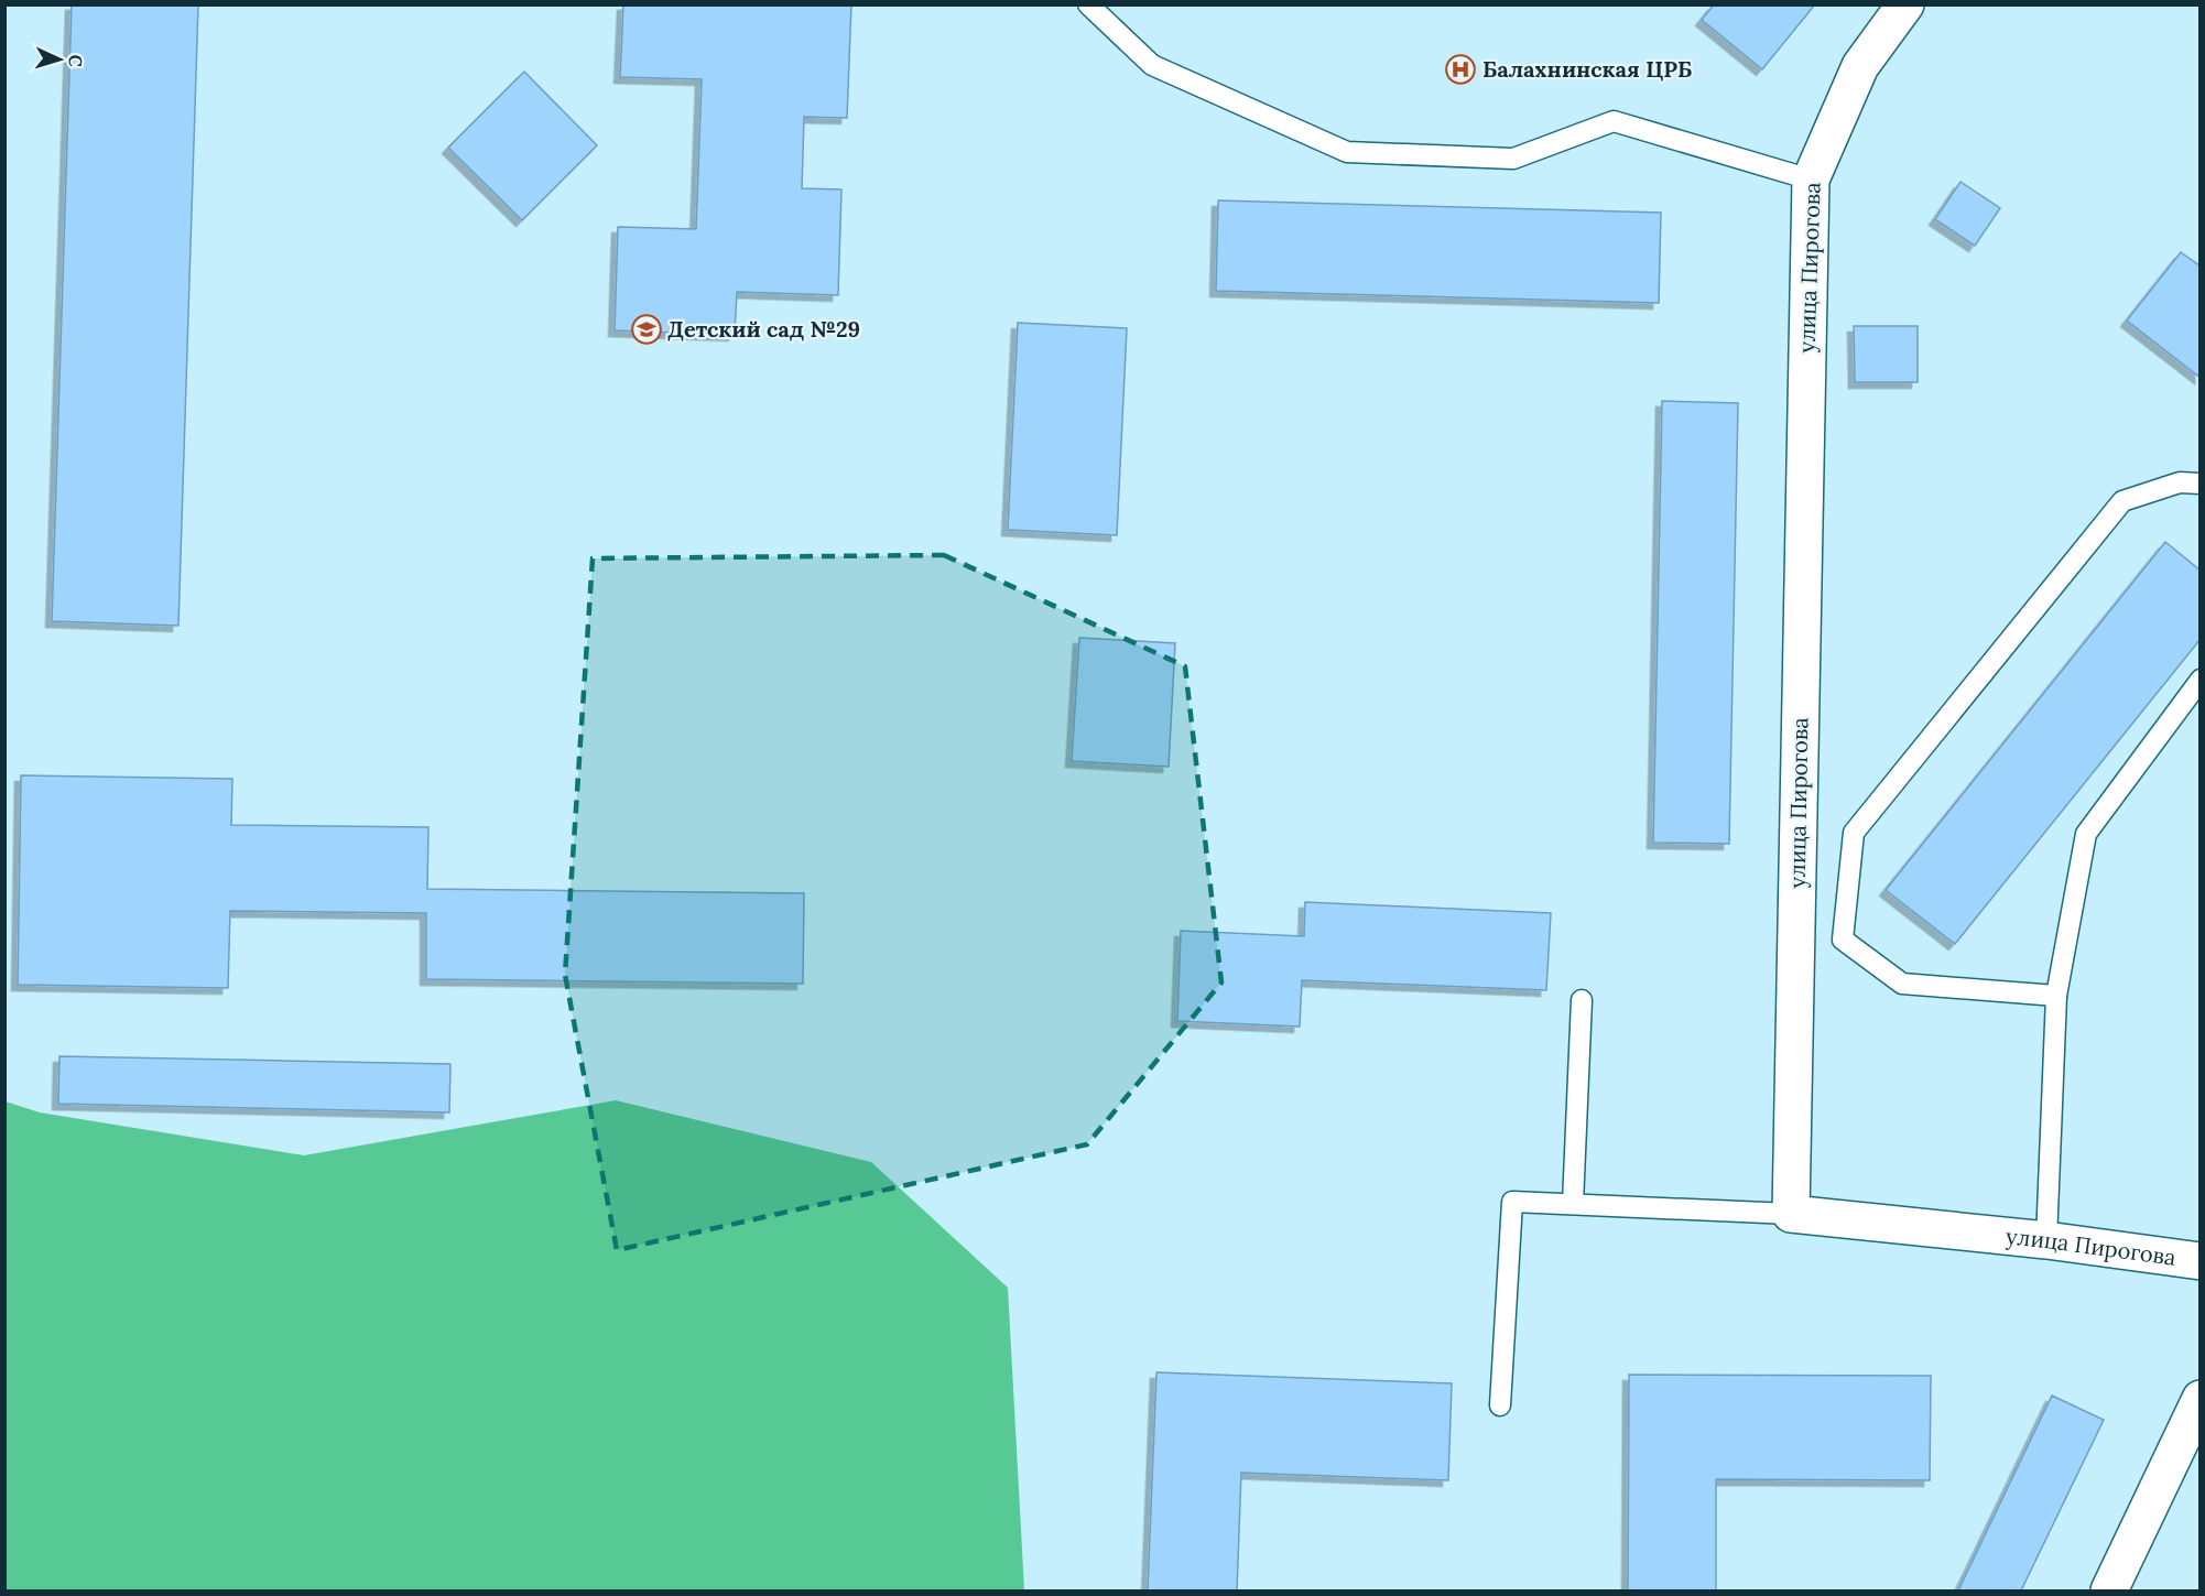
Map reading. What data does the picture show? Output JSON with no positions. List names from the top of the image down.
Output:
{
  "streets": {
    "street": ["улица Пирогова"]
  },
  "places": {
    "hospital": ["Балахнинская ЦРБ"],
    "school or university": ["Детский сад №29"]
  },
  "north": "right"
}
